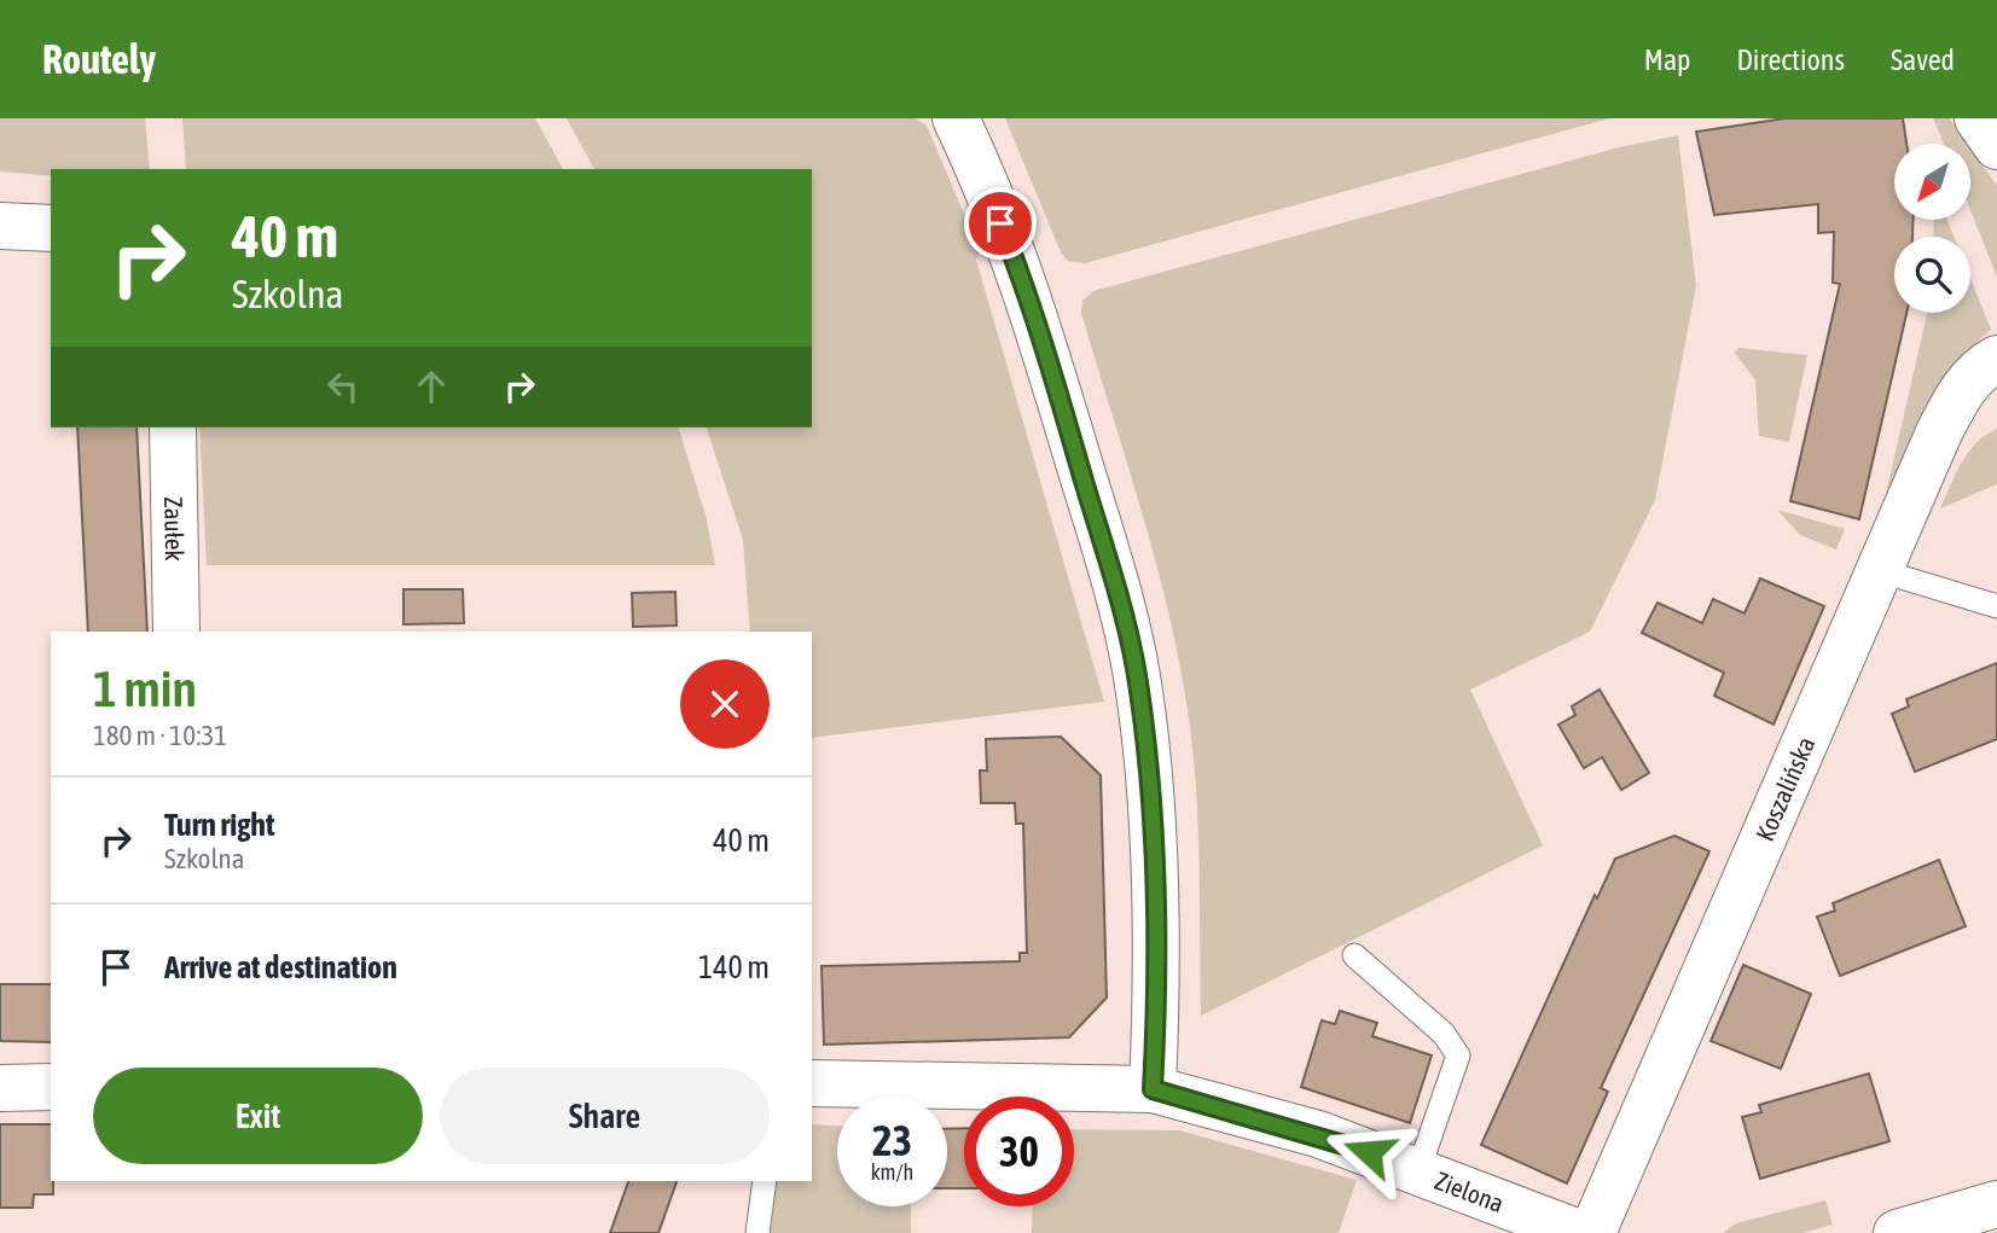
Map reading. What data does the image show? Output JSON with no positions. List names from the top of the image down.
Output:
{
  "streets": {
    "street": ["Zaułek", "Koszalińska", "Zielona"]
  },
  "north": "bottom left",
  "page": {
    "header": "Routely",
    "nav": ["Map", "Directions", "Saved"],
    "turn": ["40 m", "Szkolna"],
    "heading": ["1 min", "180 m · 10:31"],
    "list": [
      {
        "name": "Turn right",
        "note": "Szkolna",
        "value": "40 m"
      },
      {
        "name": "Arrive at destination",
        "value": "140 m"
      }
    ],
    "buttons": ["Exit", "Share"],
    "speed": "23 km/h",
    "limit": "30"
  }
}
